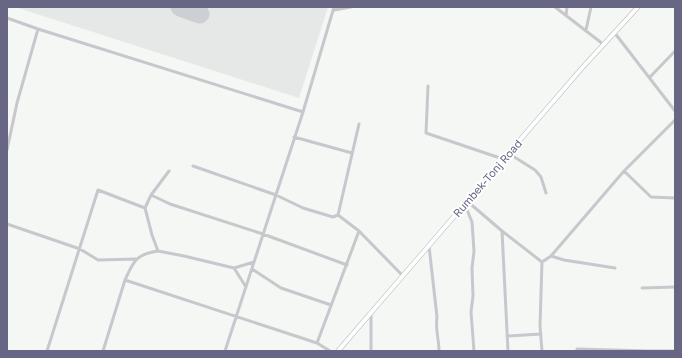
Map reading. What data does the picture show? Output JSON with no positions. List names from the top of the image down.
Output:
{
  "streets": {
    "main road": ["Rumbek-Tonj Road"]
  }
}
